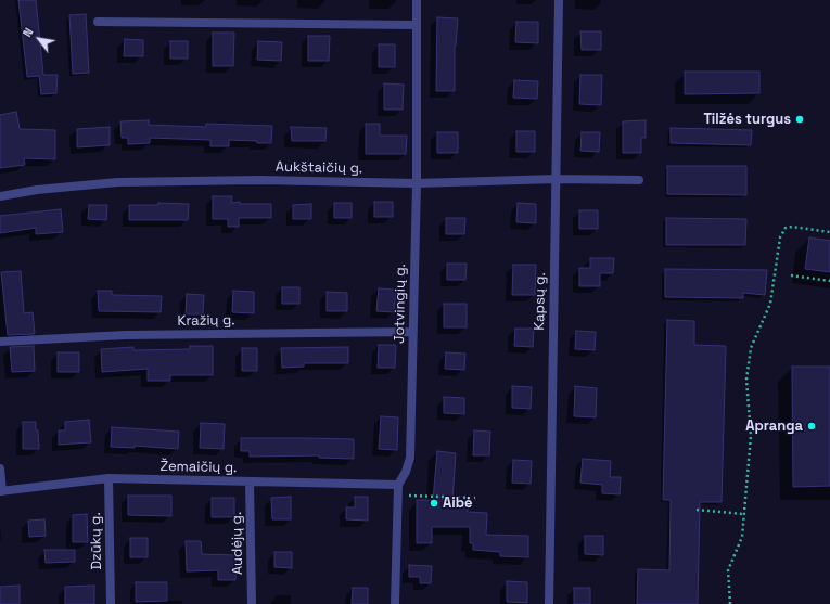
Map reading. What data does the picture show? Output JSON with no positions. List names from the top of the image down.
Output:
{
  "streets": {
    "street": [
      "Aukštaičių g.",
      "Kapsų g.",
      "Jotvingių g.",
      "Kražių g.",
      "Žemaičių g.",
      "Dzūkų g.",
      "Audėjų g."
    ]
  },
  "crossings": [
    ["Aukštaičių g.", "Kapsų g."],
    ["Aukštaičių g.", "Jotvingių g."],
    ["Jotvingių g.", "Kražių g."],
    ["Jotvingių g.", "Žemaičių g."],
    ["Žemaičių g.", "Dzūkų g."],
    ["Žemaičių g.", "Audėjų g."]
  ],
  "places": ["Tilžės turgus", "Apranga", "Aibė"],
  "north": "top left"
}
